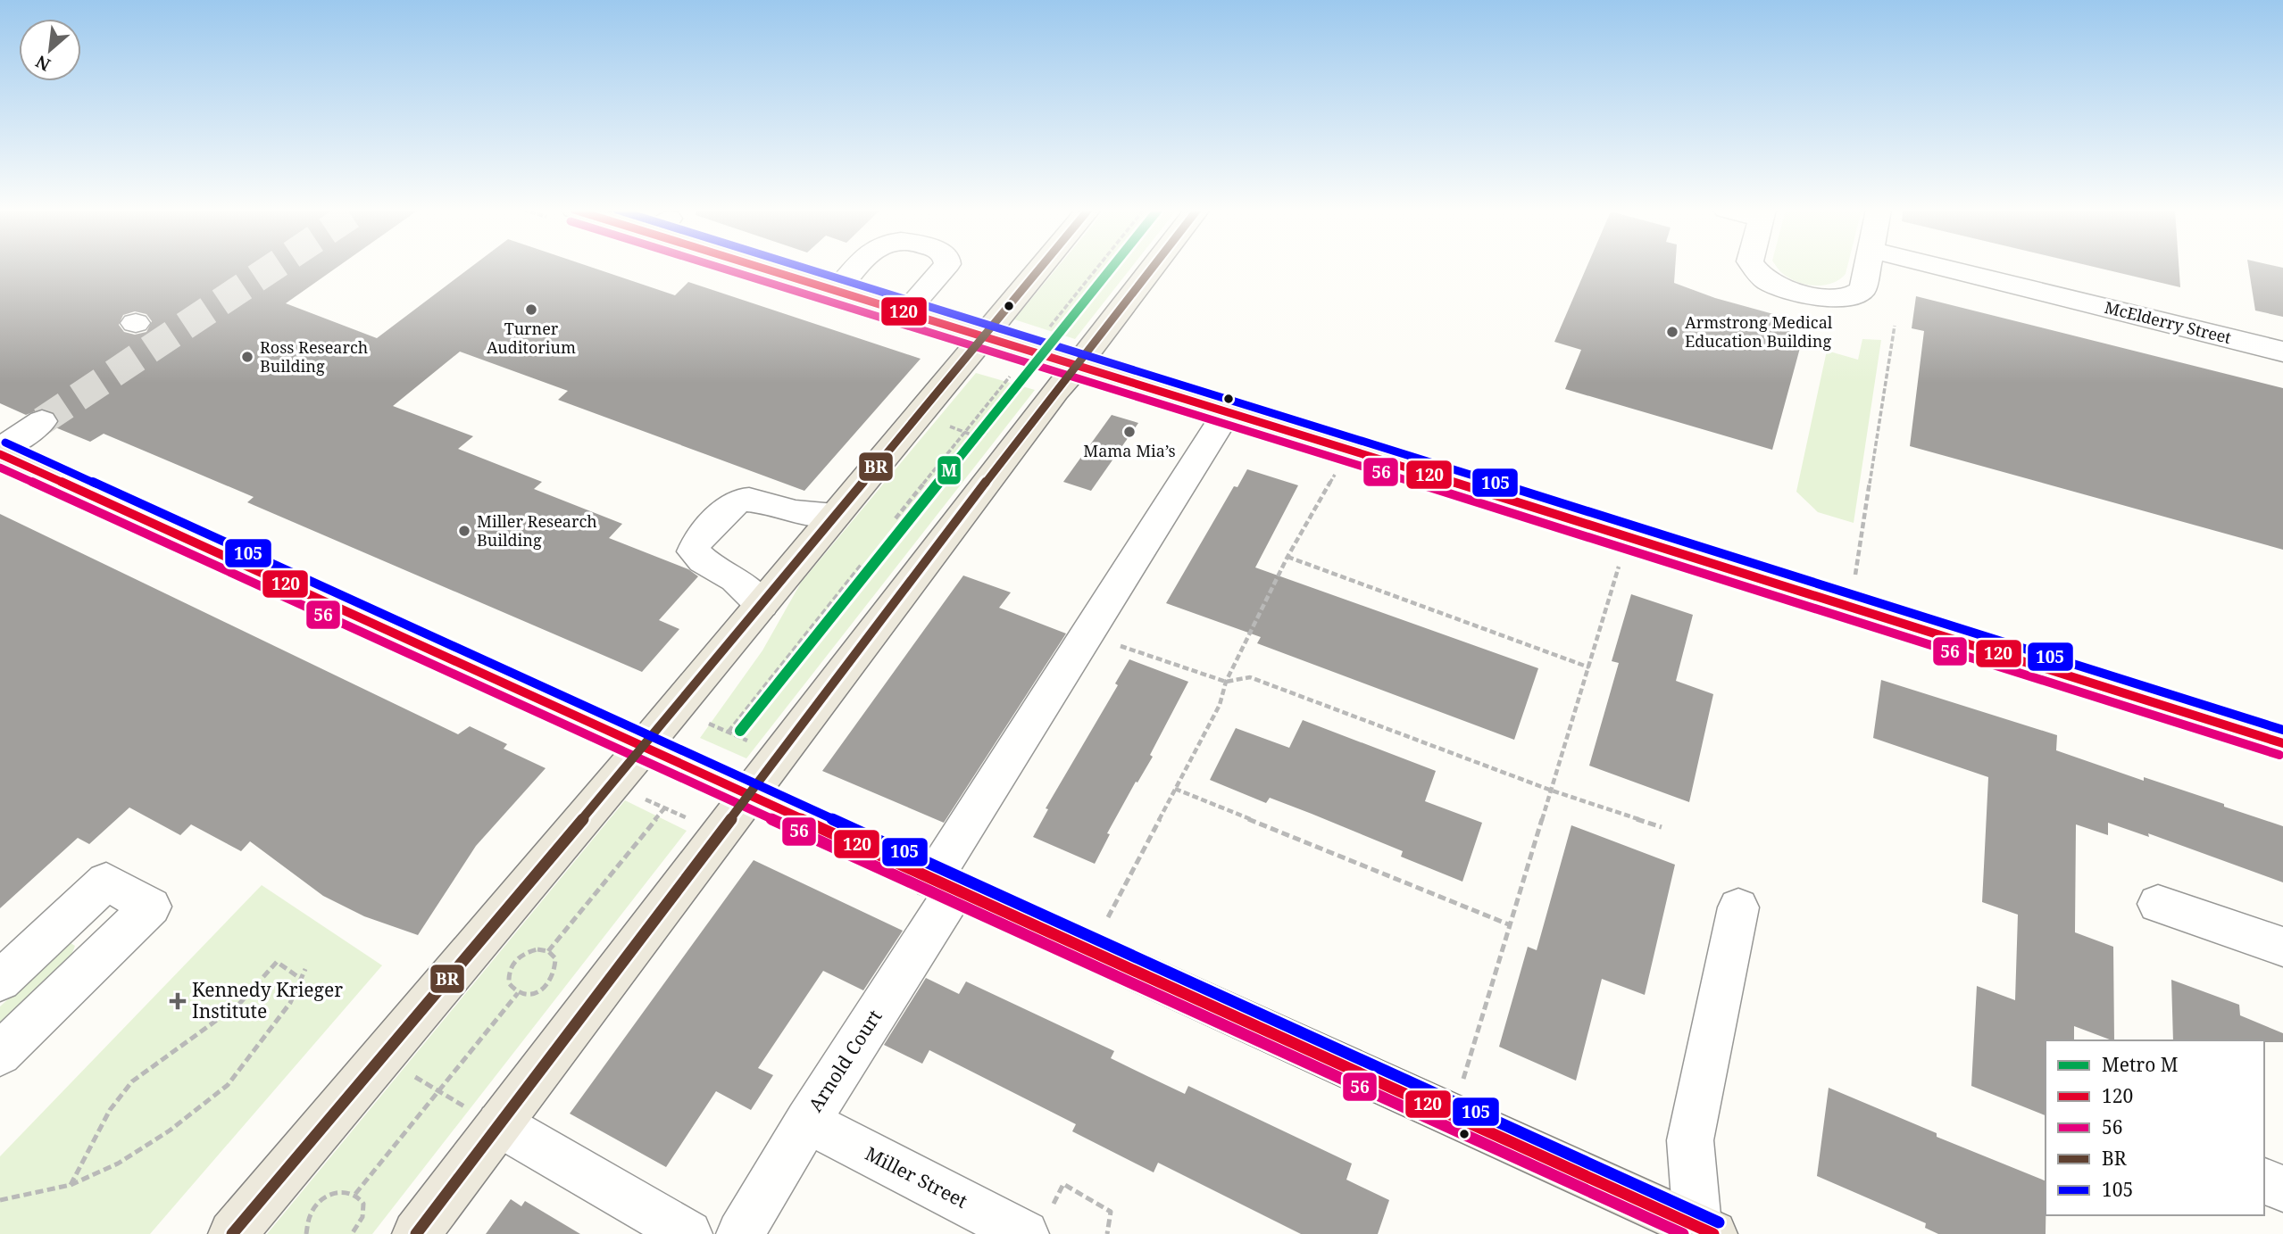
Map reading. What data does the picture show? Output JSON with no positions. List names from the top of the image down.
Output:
{
  "streets": {
    "street": ["McElderry Street", "Arnold Court", "Miller Street"]
  },
  "crossings": [
    ["Arnold Court", "Miller Street"]
  ],
  "places": {
    "other": [
      "Turner Auditorium",
      "Armstrong Medical Education Building",
      "Ross Research Building",
      "Mama Mia’s",
      "Miller Research Building"
    ],
    "health": ["Kennedy Krieger Institute"]
  },
  "lines": [
    "metro line M",
    "transit line 120",
    "transit line 56",
    "transit line BR",
    "transit line 105"
  ],
  "legend": [
    "Metro M",
    "120",
    "56",
    "BR",
    "105"
  ],
  "north": "bottom left"
}
